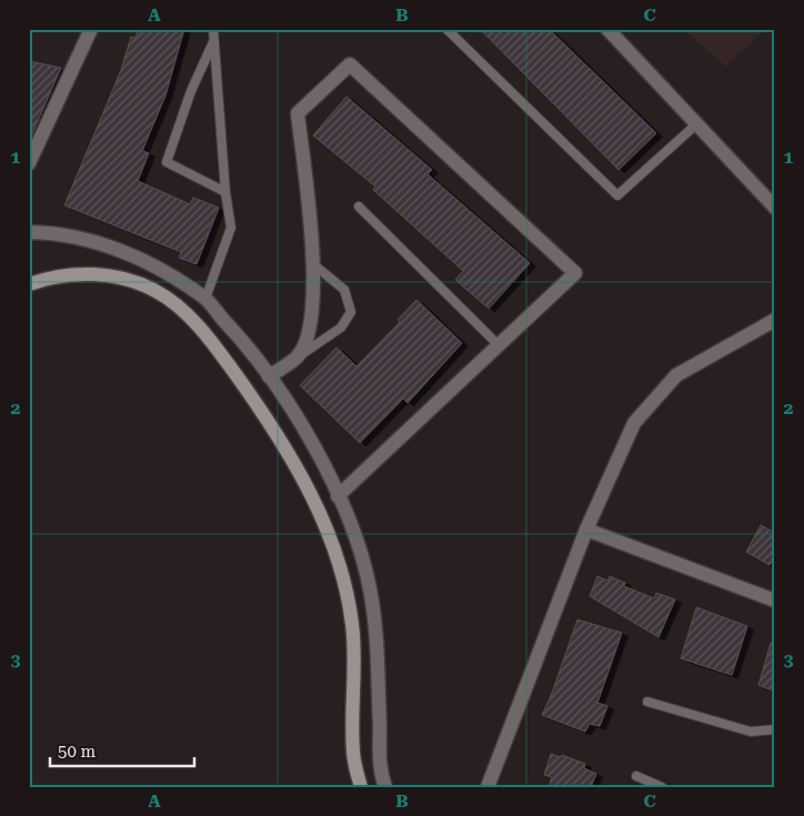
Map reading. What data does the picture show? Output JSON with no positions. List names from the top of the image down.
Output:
{
  "scale_bar": "50 m",
  "grid": {
    "columns": ["A", "B", "C"],
    "rows": ["1", "2", "3"]
  }
}
